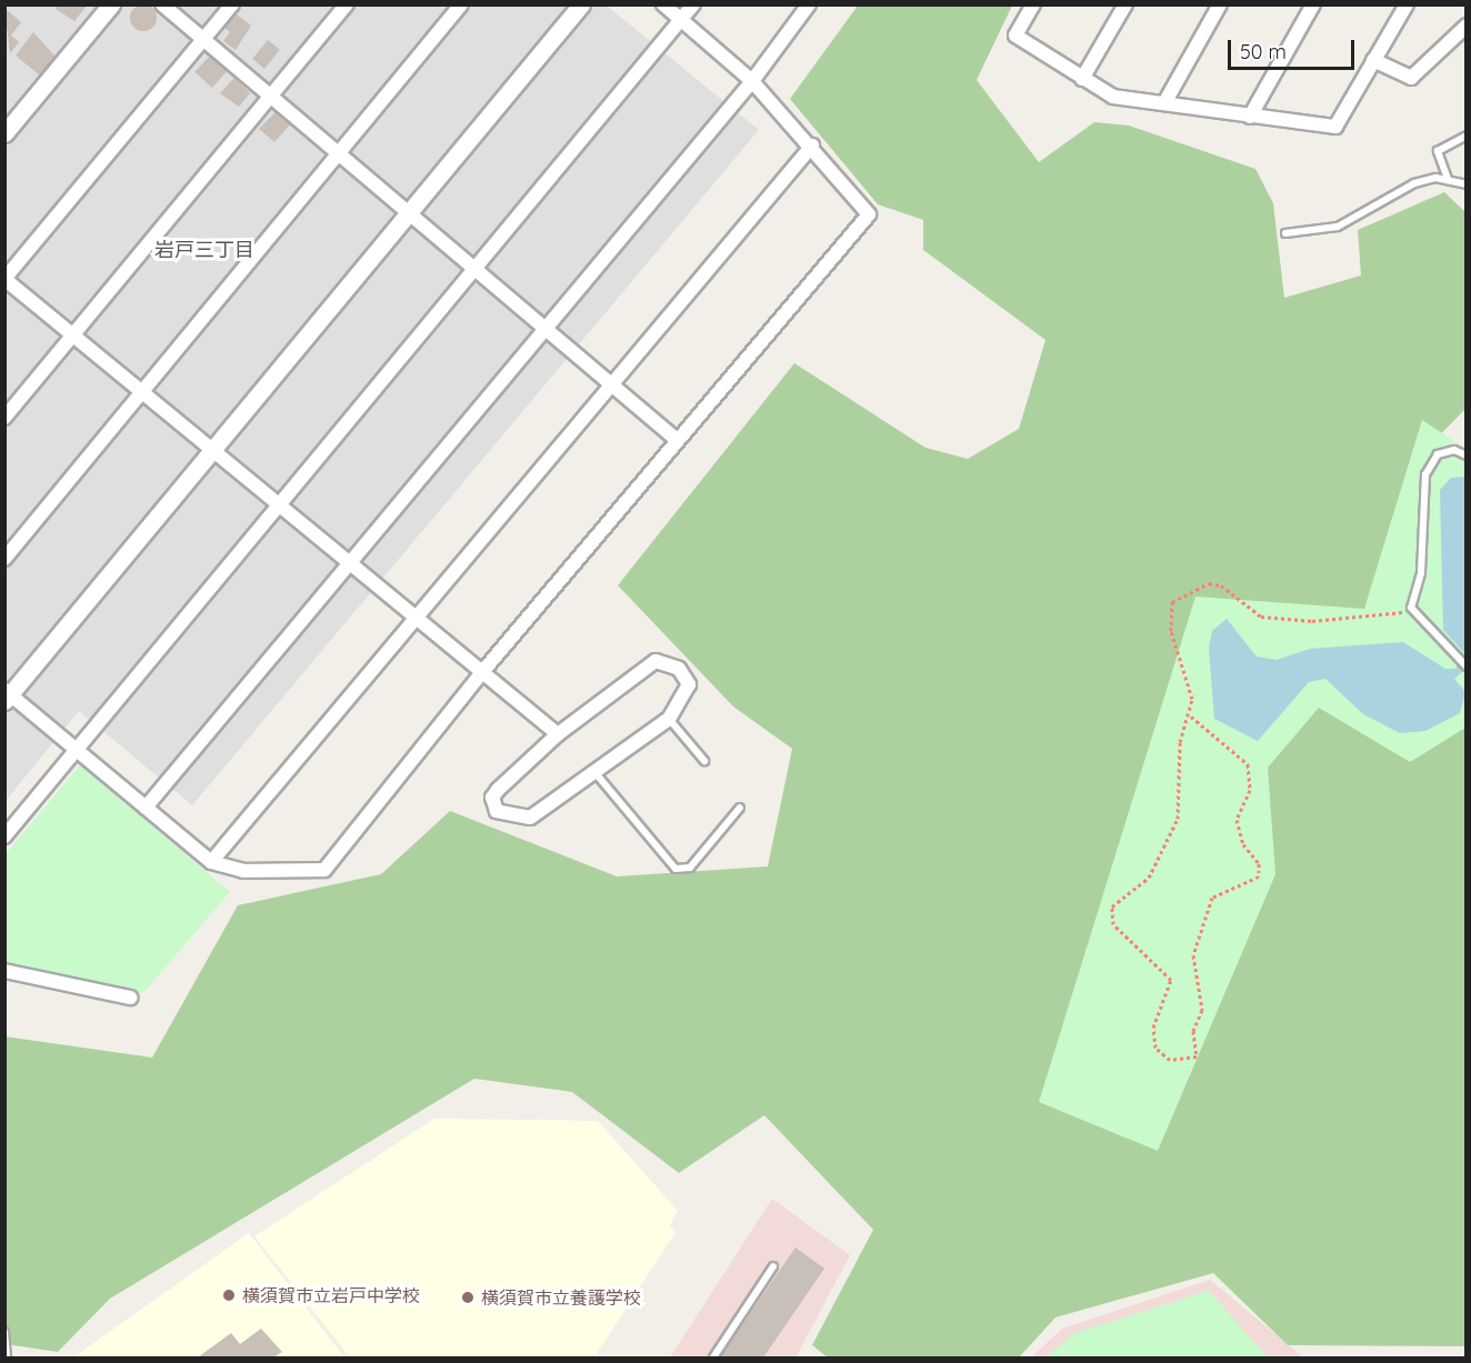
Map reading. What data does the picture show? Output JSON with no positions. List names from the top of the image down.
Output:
{
  "districts": ["岩戸三丁目"],
  "places": ["横須賀市立岩戸中学校", "横須賀市立養護学校"],
  "scale_bar": "50 m"
}
